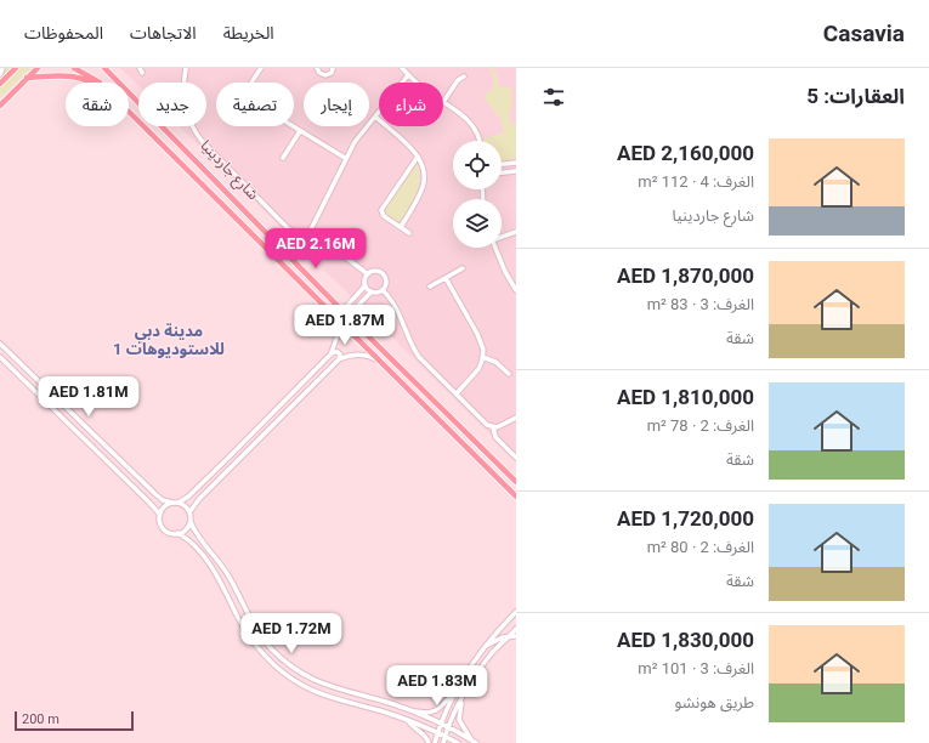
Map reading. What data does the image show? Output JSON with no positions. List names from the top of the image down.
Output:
{
  "streets": {
    "street": ["شارع جاردينيا"]
  },
  "districts": ["مدينة دبي للاستوديوهات 1"],
  "scale_bar": "200 m",
  "page": {
    "header": "Casavia",
    "nav": ["الخريطة", "الاتجاهات", "المحفوظات"],
    "heading": "العقارات: 5",
    "chip": [
      "شراء",
      "إيجار",
      "تصفية",
      "جديد",
      "شقة"
    ],
    "list": [
      {
        "name": "AED 2,160,000",
        "note": "الغرف: 4 · 112 m² · شارع جاردينيا"
      },
      {
        "name": "AED 1,870,000",
        "note": "الغرف: 3 · 83 m² · شقة"
      },
      {
        "name": "AED 1,810,000",
        "note": "الغرف: 2 · 78 m² · شقة"
      },
      {
        "name": "AED 1,720,000",
        "note": "الغرف: 2 · 80 m² · شقة"
      },
      {
        "name": "AED 1,830,000",
        "note": "الغرف: 3 · 101 m² · طريق هونشو"
      }
    ],
    "price": [
      "AED 2.16M",
      "AED 1.87M",
      "AED 1.81M",
      "AED 1.72M",
      "AED 1.83M"
    ],
    "scale": "200 m"
  }
}
